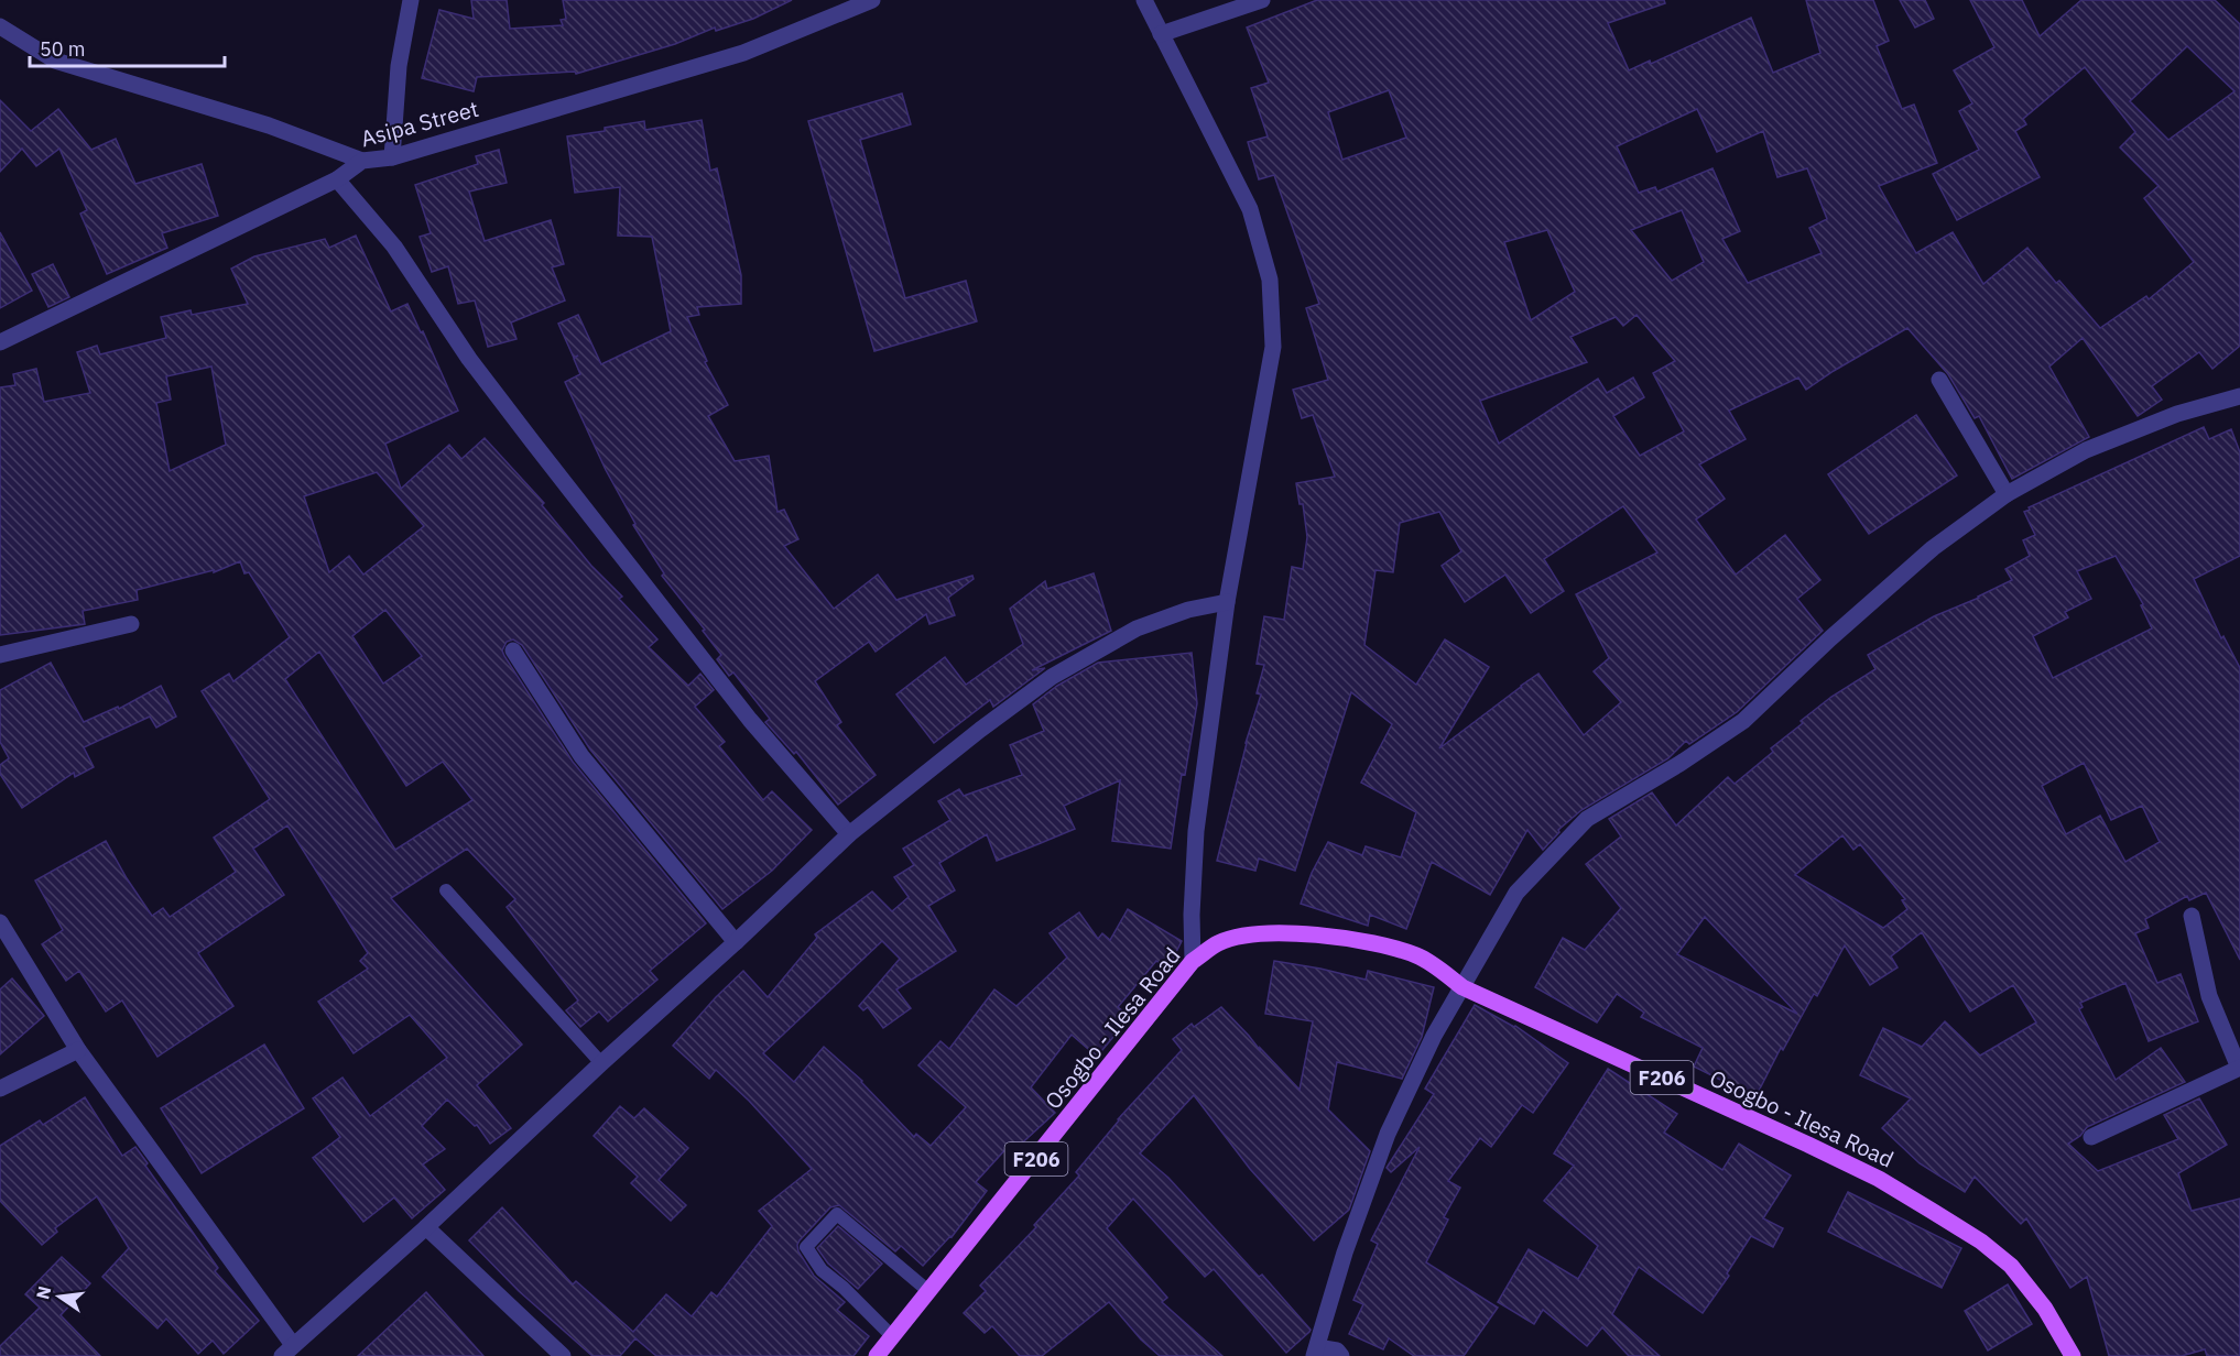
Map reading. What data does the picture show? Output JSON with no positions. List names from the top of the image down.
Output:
{
  "streets": {
    "main road": ["Osogbo - Ilesa Road", "F206"],
    "street": ["Asipa Street"]
  },
  "scale_bar": "50 m",
  "north": "left"
}
